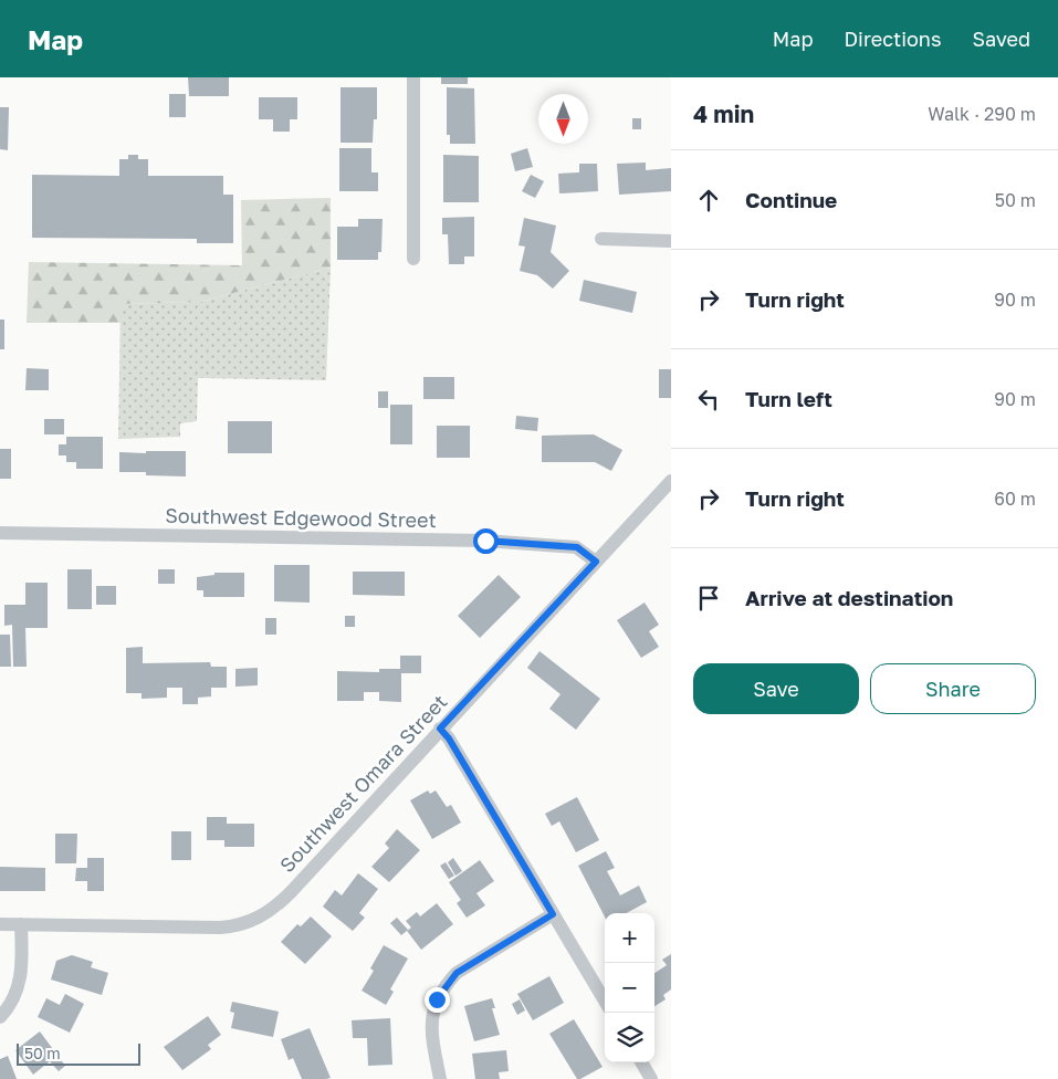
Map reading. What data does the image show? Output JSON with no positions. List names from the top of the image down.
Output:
{
  "streets": {
    "street": ["Southwest Edgewood Street", "Southwest Omara Street"]
  },
  "crossings": [
    ["Southwest Edgewood Street", "Southwest Omara Street"]
  ],
  "scale_bar": "50 m",
  "north": "bottom",
  "page": {
    "header": "Map",
    "nav": ["Map", "Directions", "Saved"],
    "heading": ["4 min", "Walk · 290 m"],
    "list": [
      ["Continue", "50 m"],
      ["Turn right", "90 m"],
      ["Turn left", "90 m"],
      ["Turn right", "60 m"],
      "Arrive at destination"
    ],
    "buttons": ["Save", "Share"],
    "map_buttons": ["+", "−"],
    "scale": "50 m"
  }
}
